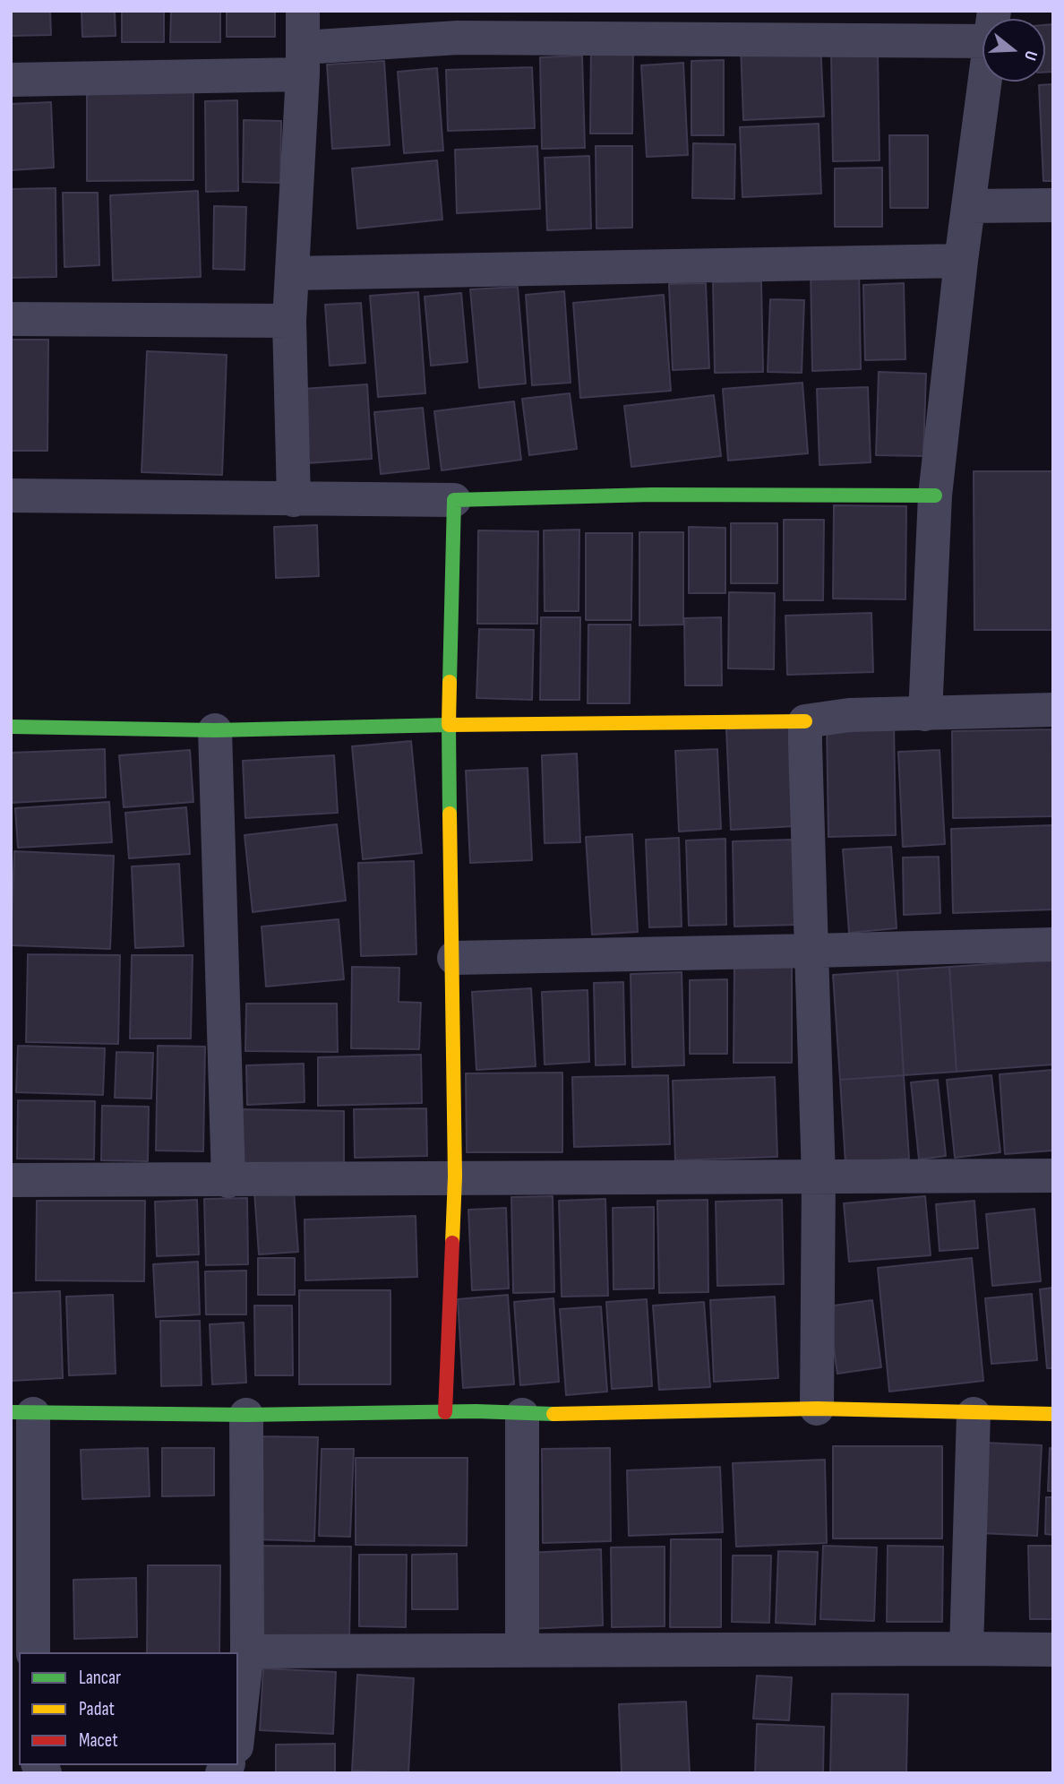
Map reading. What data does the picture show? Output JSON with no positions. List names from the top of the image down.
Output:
{
  "legend": ["Lancar", "Padat", "Macet"],
  "north": "right"
}
